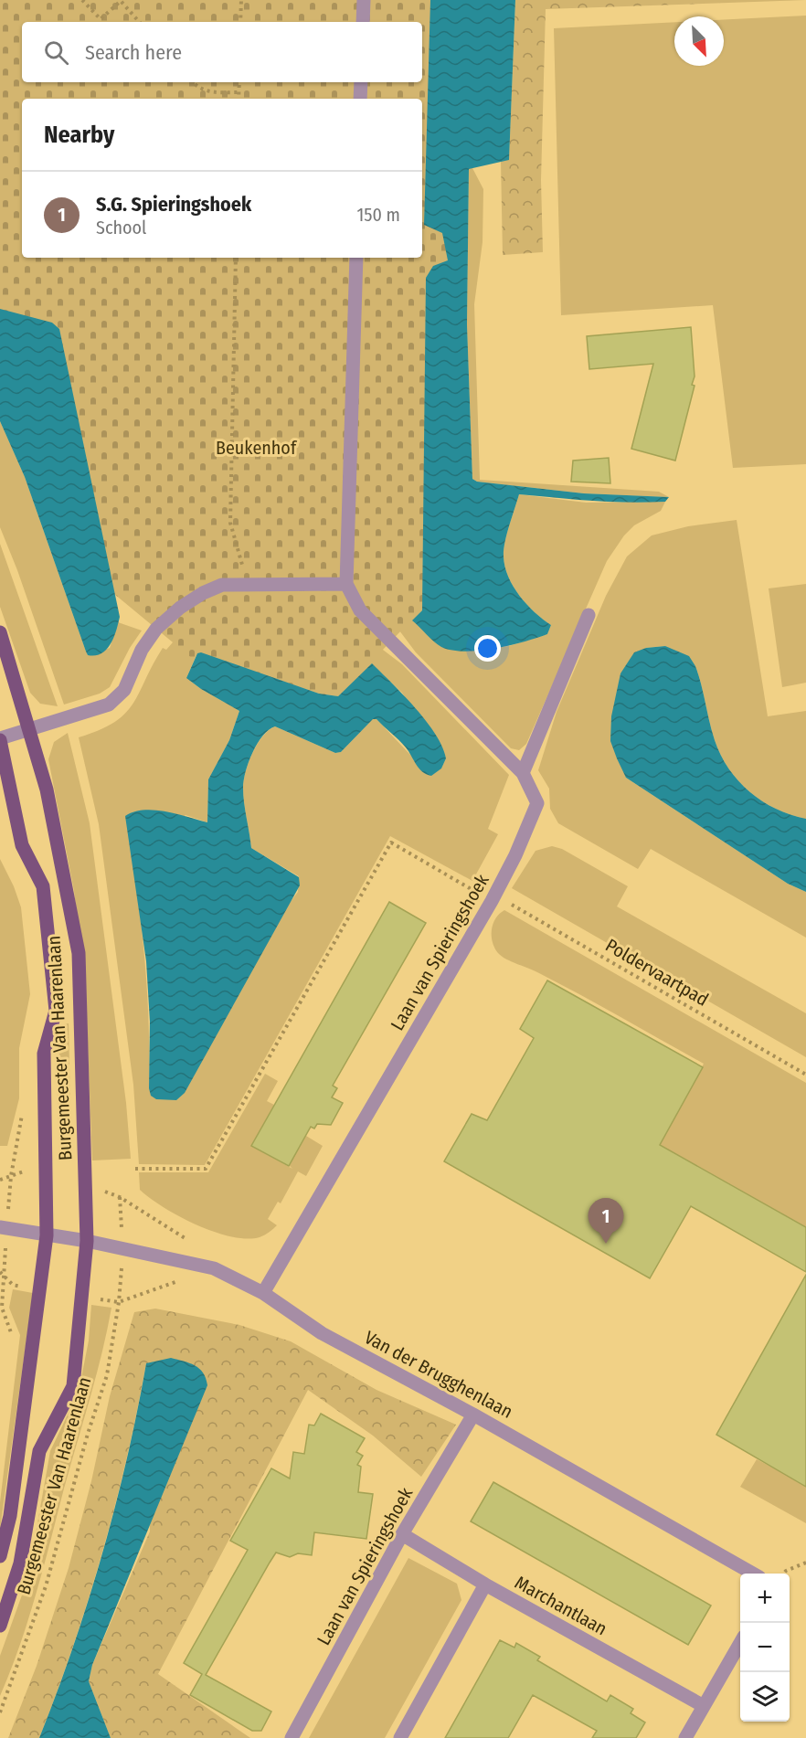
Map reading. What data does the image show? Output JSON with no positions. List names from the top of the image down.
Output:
{
  "streets": {
    "main road": ["Burgemeester Van Haarenlaan"],
    "street": ["Laan van Spieringshoek", "Van der Brugghenlaan", "Marchantlaan"],
    "path": ["Poldervaartpad"]
  },
  "crossings": [
    ["Laan van Spieringshoek", "Poldervaartpad"],
    ["Laan van Spieringshoek", "Van der Brugghenlaan"],
    ["Laan van Spieringshoek", "Marchantlaan"],
    ["Burgemeester Van Haarenlaan", "Van der Brugghenlaan"]
  ],
  "parks": ["Beukenhof"],
  "north": "bottom right",
  "page": {
    "search": "Search here",
    "heading": "Nearby",
    "list": [
      {
        "mark": "1",
        "name": "S.G. Spieringshoek",
        "note": "School",
        "value": "150 m"
      }
    ],
    "pins": "1",
    "map_buttons": ["+", "−"]
  }
}
